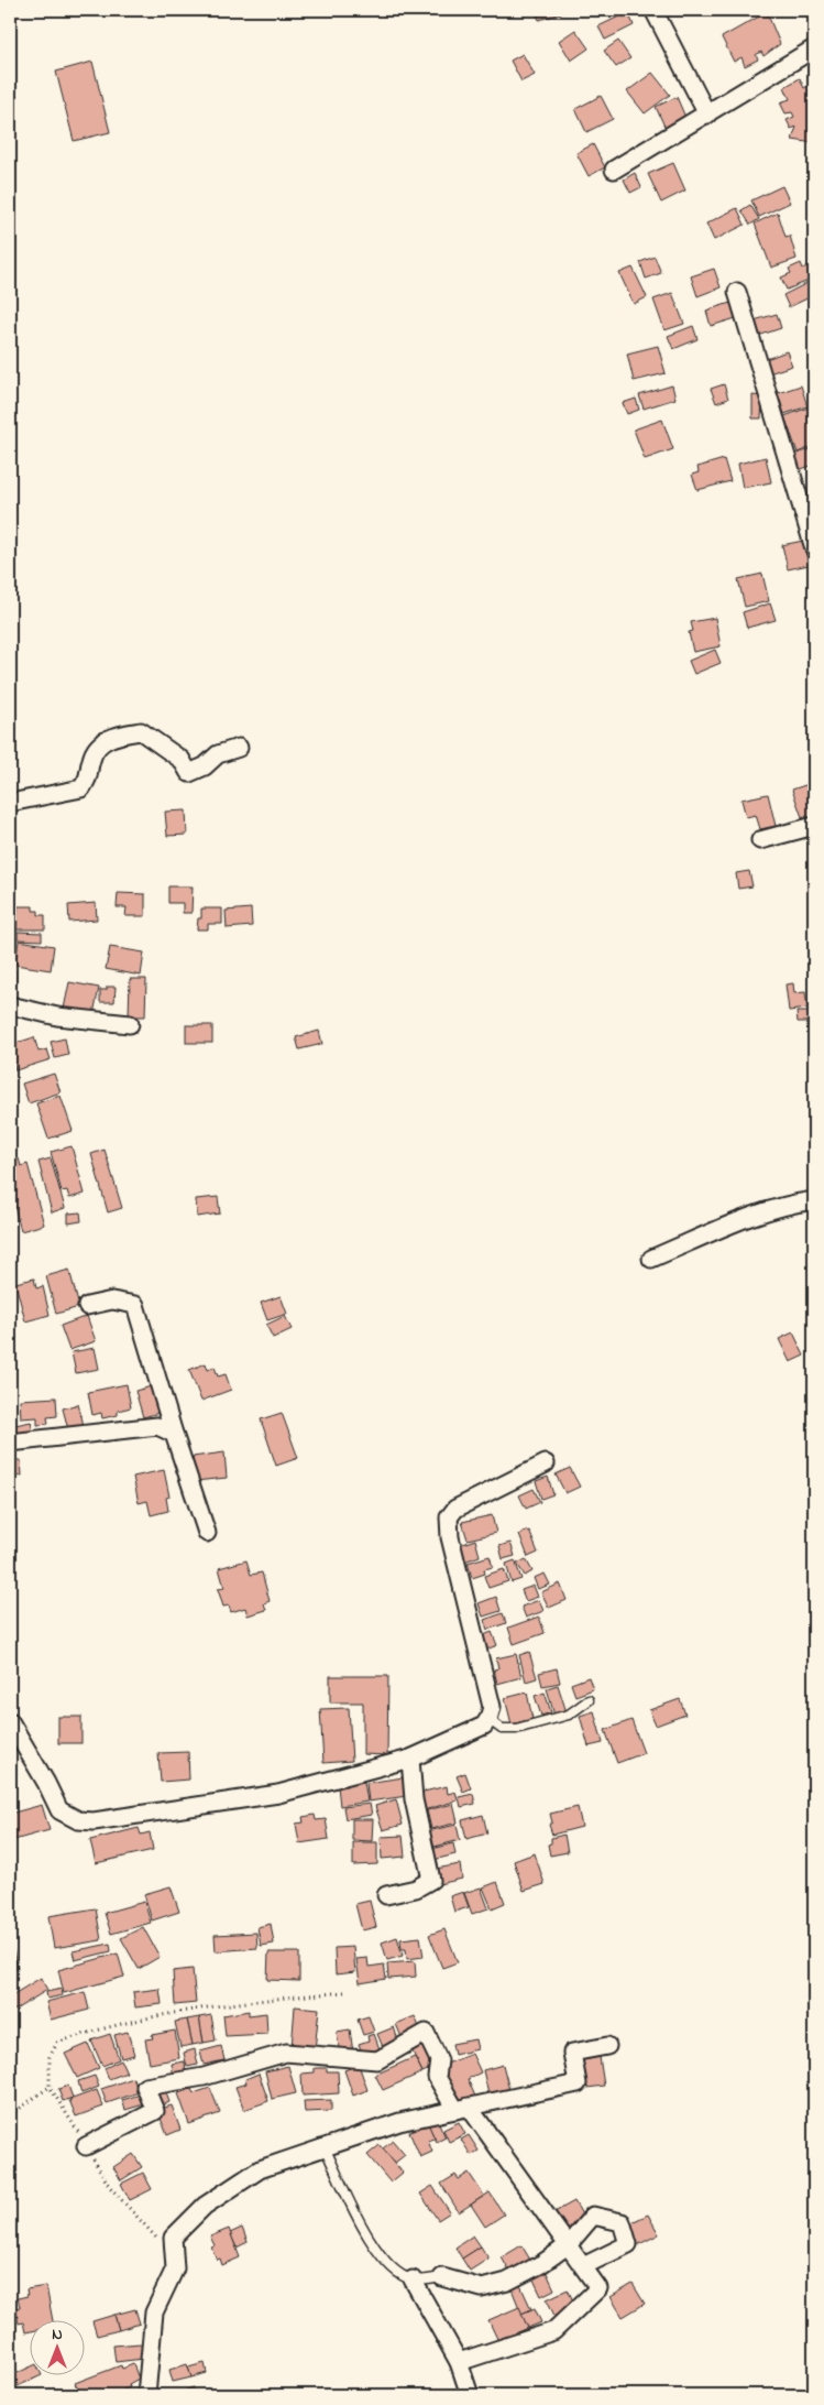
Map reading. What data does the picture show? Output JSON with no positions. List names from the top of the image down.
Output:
{
  "north": "top"
}
